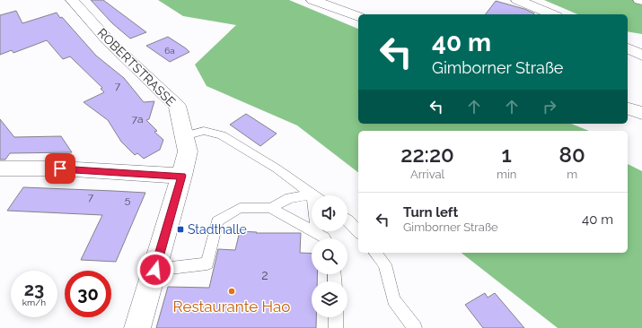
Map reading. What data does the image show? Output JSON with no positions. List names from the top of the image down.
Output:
{
  "streets": {
    "street": ["ROBERTSTRASSE"]
  },
  "places": {
    "transit": ["Stadthalle"],
    "other": ["Restaurante Hao"]
  },
  "house_numbers": [
    "6a",
    "7",
    "7a",
    "7",
    "5",
    "2"
  ],
  "page": {
    "turn": ["40 m", "Gimborner Straße"],
    "eta": [
      "22:20",
      "Arrival",
      "1",
      "min",
      "80",
      "m"
    ],
    "list": [
      {
        "name": "Turn left",
        "note": "Gimborner Straße",
        "value": "40 m"
      }
    ],
    "speed": "23 km/h",
    "limit": "30"
  }
}
